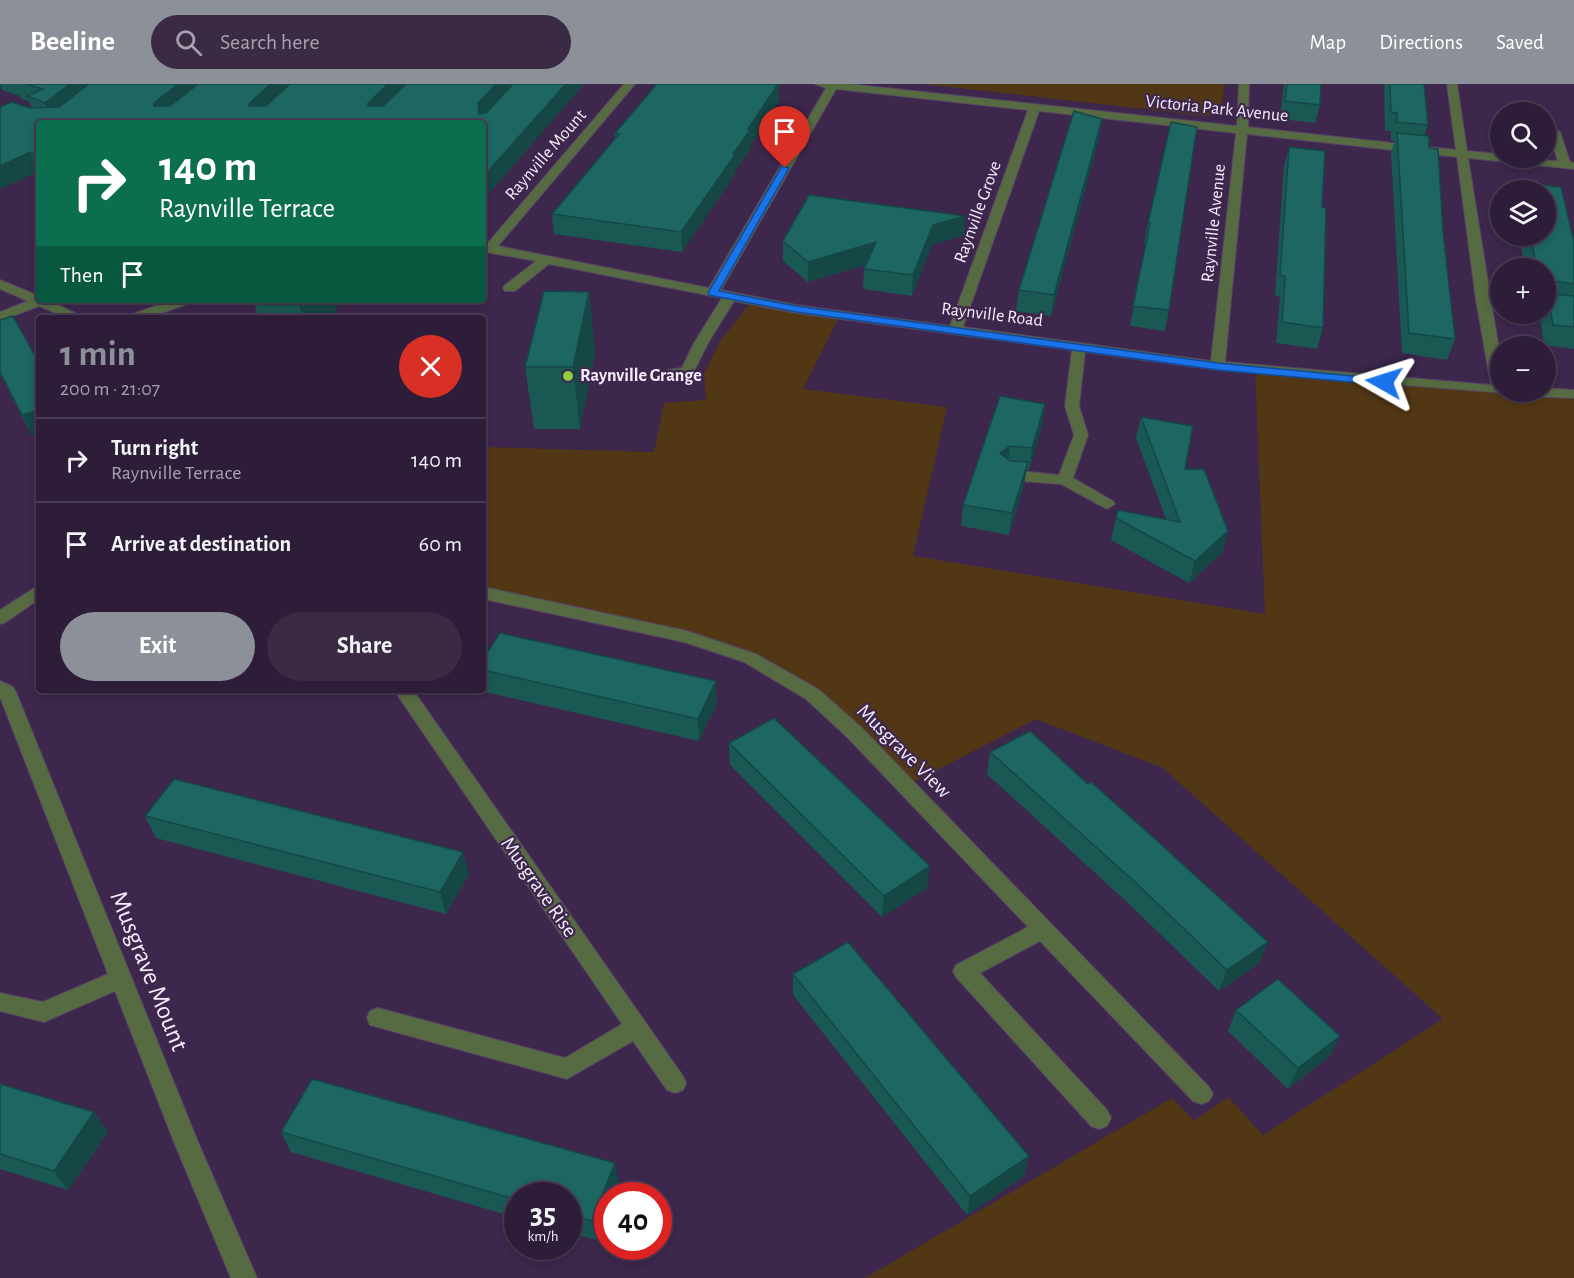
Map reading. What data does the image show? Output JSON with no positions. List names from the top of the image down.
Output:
{
  "streets": {
    "street": [
      "Victoria Park Avenue",
      "Raynville Mount",
      "Raynville Grove",
      "Raynville Avenue",
      "Raynville Road",
      "Musgrave View",
      "Musgrave Rise",
      "Musgrave Mount"
    ]
  },
  "crossings": [
    ["Victoria Park Avenue", "Raynville Grove"],
    ["Victoria Park Avenue", "Raynville Avenue"],
    ["Raynville Mount", "Raynville Road"],
    ["Raynville Grove", "Raynville Road"],
    ["Raynville Avenue", "Raynville Road"]
  ],
  "places": ["Raynville Grange"],
  "page": {
    "header": "Beeline",
    "search": "Search here",
    "nav": ["Map", "Directions", "Saved"],
    "map_buttons": ["+", "−"],
    "turn": ["140 m", "Raynville Terrace"],
    "then": "Then",
    "heading": ["1 min", "200 m · 21:07"],
    "list": [
      {
        "name": "Turn right",
        "note": "Raynville Terrace",
        "value": "140 m"
      },
      {
        "name": "Arrive at destination",
        "value": "60 m"
      }
    ],
    "buttons": ["Exit", "Share"],
    "speed": "35 km/h",
    "limit": "40"
  }
}
